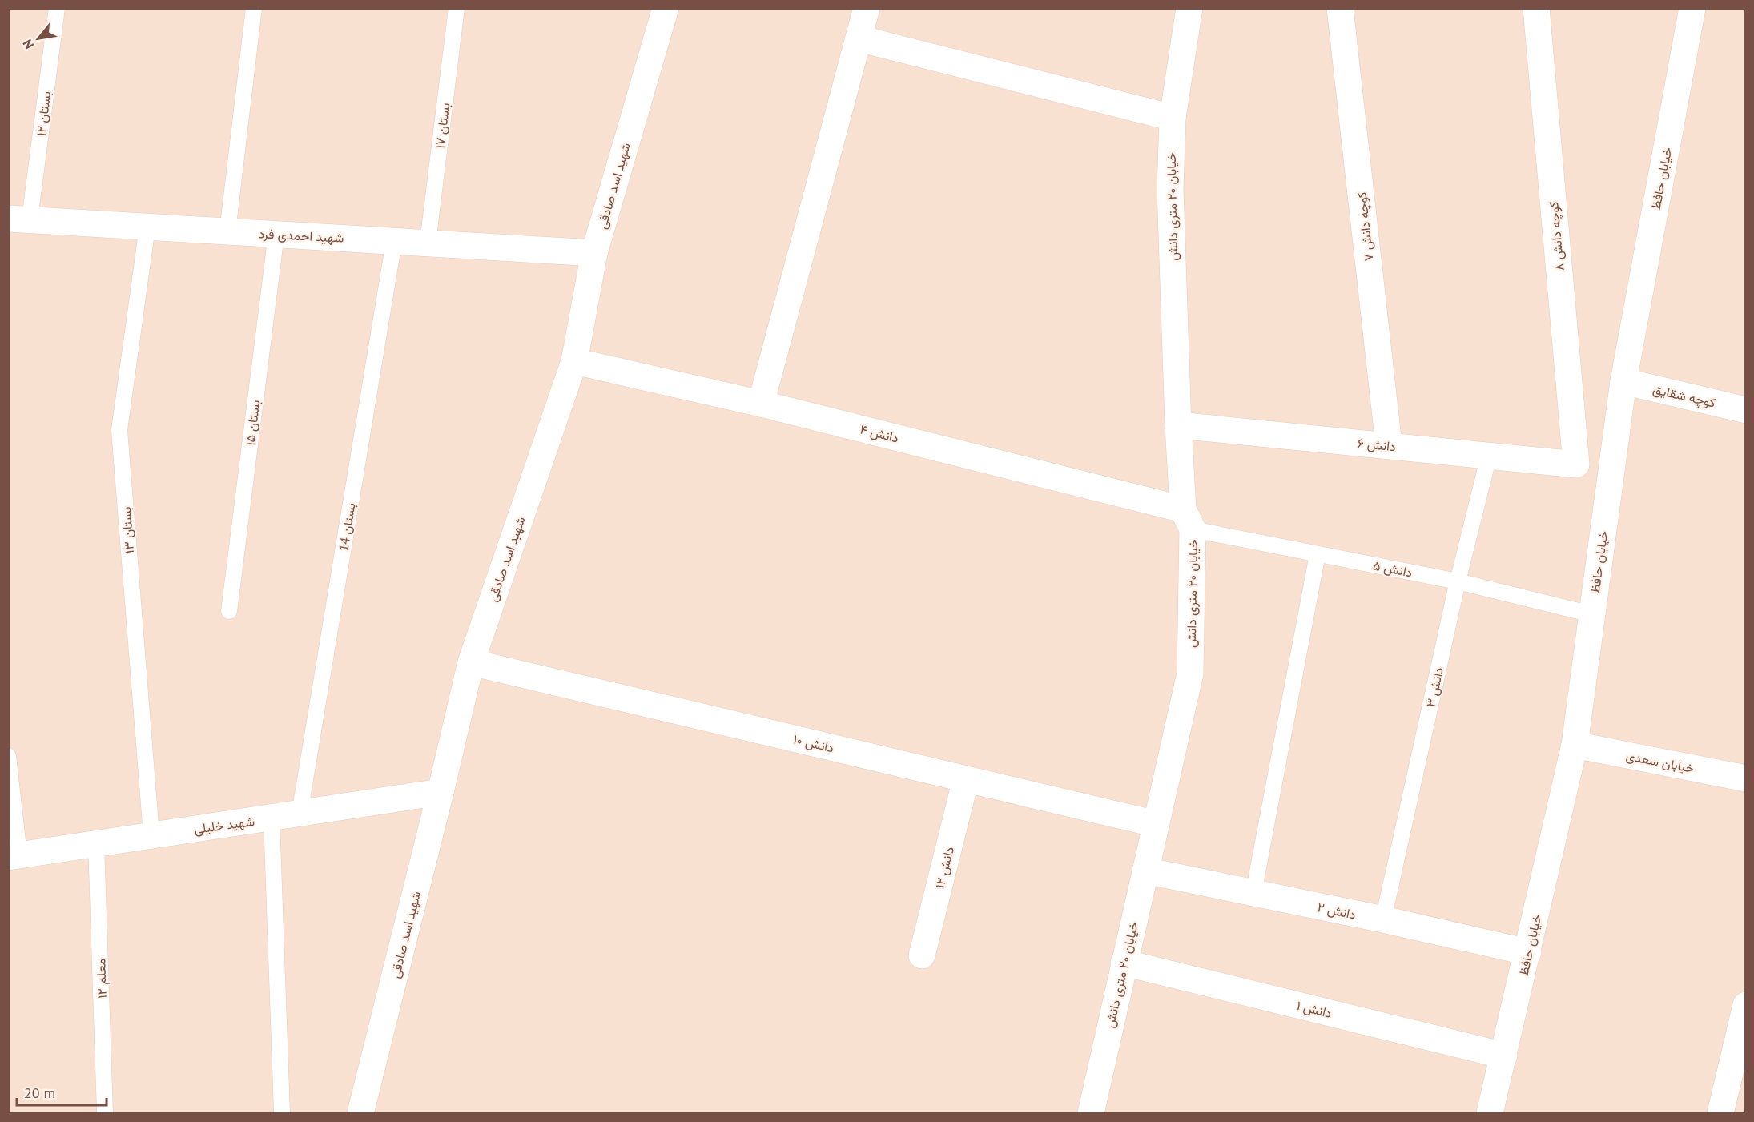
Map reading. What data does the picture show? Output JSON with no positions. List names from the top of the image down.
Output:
{
  "streets": {
    "street": [
      "خیابان حافظ",
      "شهید اسد صادقی",
      "خیابان ۲۰ متری دانش",
      "کوچه دانش ۷",
      "شهید احمدی فرد",
      "کوچه دانش ۸",
      "کوچه شقایق",
      "دانش ۴",
      "دانش ۶",
      "دانش ۱۰",
      "خیابان سعدی",
      "شهید خلیلی",
      "دانش ۱۲",
      "دانش ۲",
      "دانش ۱"
    ],
    "lane": [
      "بستان ۱۲",
      "بستان ۱۷",
      "بستان ۱۵",
      "بستان 14",
      "بستان ۱۳",
      "دانش ۵",
      "دانش ۳",
      "معلم ۱۲"
    ]
  },
  "crossings": [
    ["بستان ۱۲", "شهید احمدی فرد"],
    ["بستان ۱۷", "شهید احمدی فرد"],
    ["خیابان حافظ", "کوچه شقایق"],
    ["خیابان حافظ", "دانش ۵"],
    ["خیابان حافظ", "خیابان سعدی"],
    ["خیابان حافظ", "دانش ۲"],
    ["خیابان حافظ", "دانش ۱"],
    ["شهید اسد صادقی", "شهید احمدی فرد"],
    ["شهید اسد صادقی", "دانش ۴"],
    ["شهید اسد صادقی", "دانش ۱۰"],
    ["شهید اسد صادقی", "شهید خلیلی"],
    ["خیابان ۲۰ متری دانش", "دانش ۴"],
    ["خیابان ۲۰ متری دانش", "دانش ۶"],
    ["خیابان ۲۰ متری دانش", "دانش ۵"],
    ["خیابان ۲۰ متری دانش", "دانش ۱۰"],
    ["خیابان ۲۰ متری دانش", "دانش ۲"],
    ["خیابان ۲۰ متری دانش", "دانش ۱"],
    ["کوچه دانش ۷", "دانش ۶"],
    ["شهید احمدی فرد", "بستان ۱۵"],
    ["شهید احمدی فرد", "بستان 14"],
    ["شهید احمدی فرد", "بستان ۱۳"],
    ["کوچه دانش ۸", "دانش ۶"],
    ["دانش ۴", "دانش ۵"],
    ["دانش ۶", "دانش ۳"],
    ["بستان 14", "شهید خلیلی"],
    ["بستان ۱۳", "شهید خلیلی"],
    ["دانش ۵", "دانش ۳"],
    ["دانش ۳", "دانش ۲"],
    ["دانش ۱۰", "دانش ۱۲"],
    ["شهید خلیلی", "معلم ۱۲"]
  ],
  "scale_bar": "20 m",
  "north": "bottom left"
}
